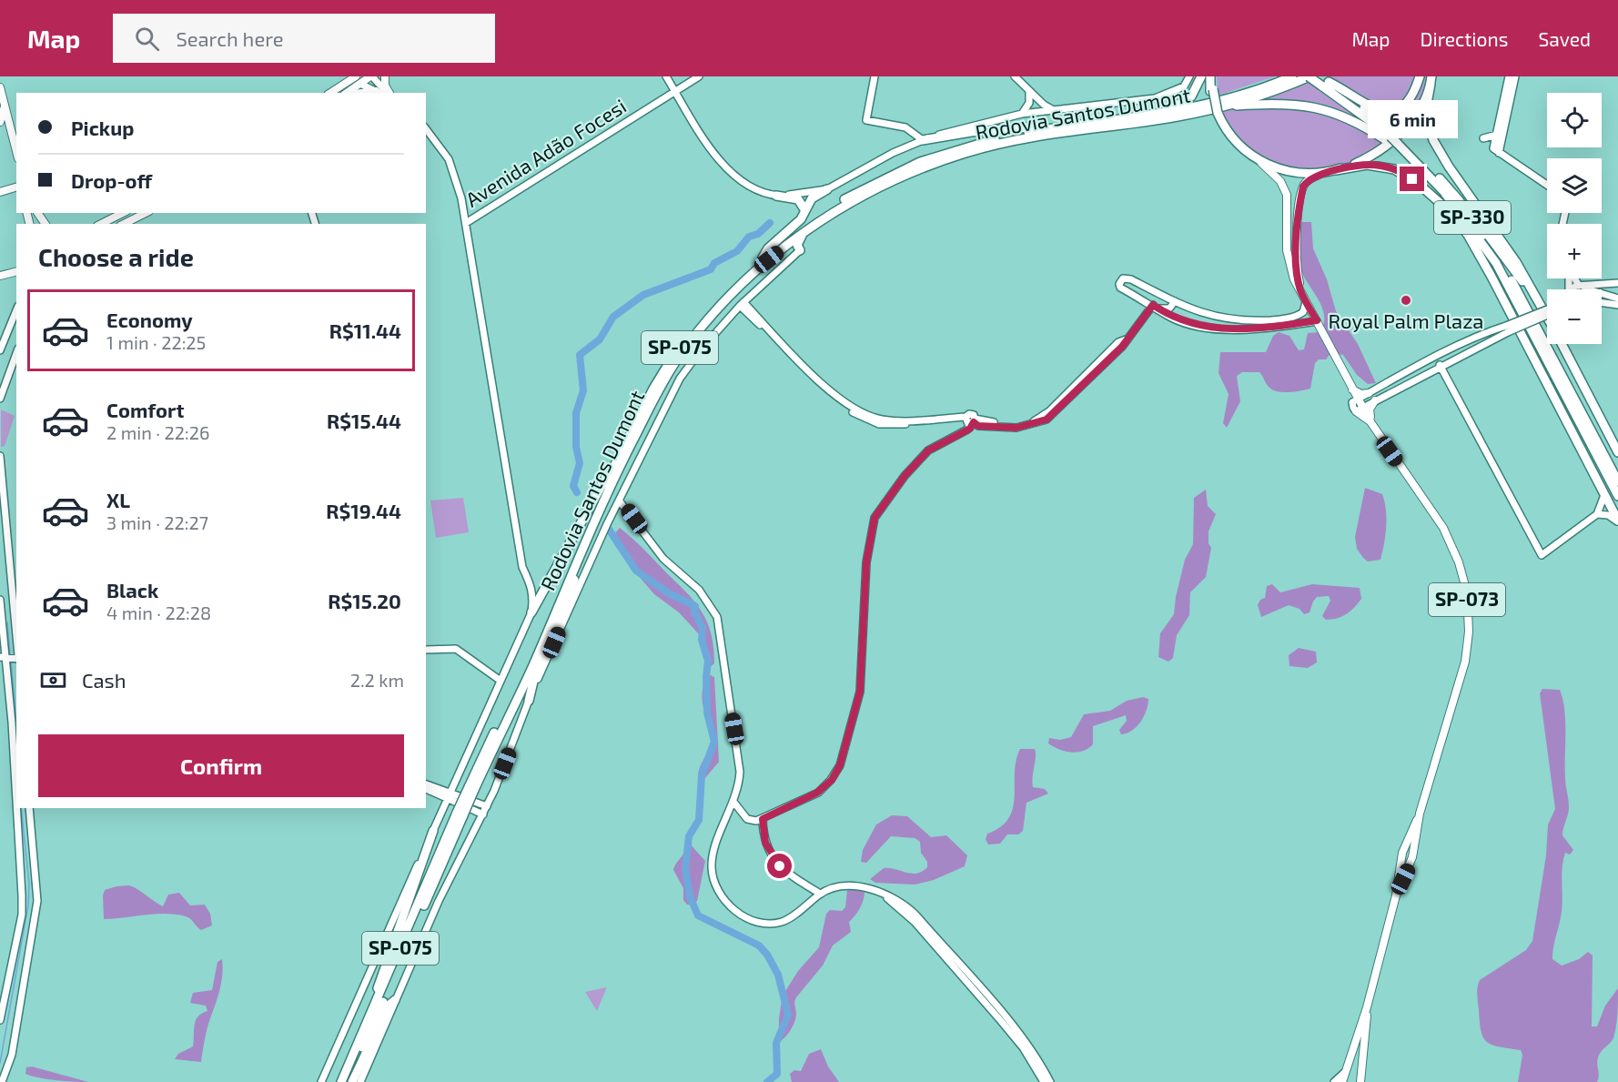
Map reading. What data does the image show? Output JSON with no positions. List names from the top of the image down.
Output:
{
  "streets": {
    "highway": ["Rodovia Santos Dumont", "SP-330", "SP-075"],
    "main road": ["SP-073"],
    "street": ["Avenida Adão Focesi"]
  },
  "crossings": [
    ["Rodovia Santos Dumont", "SP-330"]
  ],
  "places": ["Royal Palm Plaza"],
  "page": {
    "header": "Map",
    "search": "Search here",
    "nav": ["Map", "Directions", "Saved"],
    "map_buttons": ["+", "−"],
    "banner": ["Pickup", "Drop-off"],
    "bubble": "6 min",
    "heading": "Choose a ride",
    "list": [
      {
        "name": "Economy",
        "note": "1 min · 22:25",
        "value": "R$11.44"
      },
      {
        "name": "Comfort",
        "note": "2 min · 22:26",
        "value": "R$15.44"
      },
      {
        "name": "XL",
        "note": "3 min · 22:27",
        "value": "R$19.44"
      },
      {
        "name": "Black",
        "note": "4 min · 22:28",
        "value": "R$15.20"
      }
    ],
    "pay": ["Cash", "2.2 km"],
    "buttons": "Confirm"
  }
}
